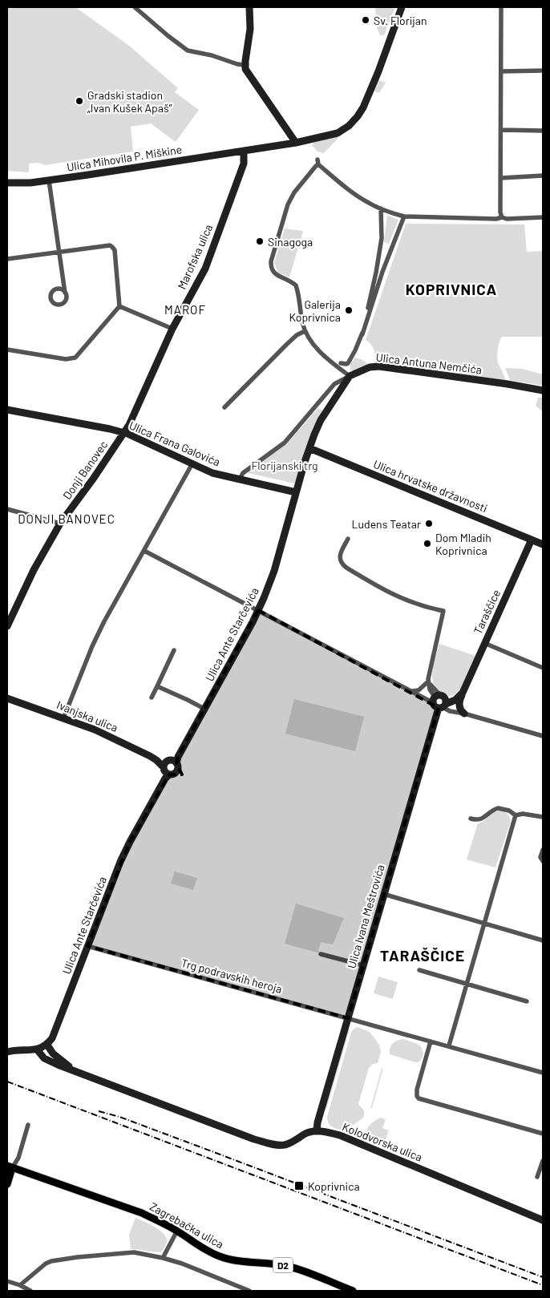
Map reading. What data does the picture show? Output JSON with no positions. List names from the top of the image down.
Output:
{
  "streets": {
    "main road": [
      "Ulica Mihovila P. Miškine",
      "Marofska ulica",
      "Ulica Antuna Nemčića",
      "Ulica Frana Galovića",
      "Donji Banovec",
      "Ulica hrvatske državnosti",
      "Taraščice",
      "Ulica Ante Starčevića",
      "Ivanjska ulica",
      "Ulica Ivana Meštrovića",
      "Kolodvorska ulica",
      "Zagrebačka ulica",
      "D2"
    ],
    "street": ["Trg podravskih heroja"]
  },
  "crossings": [
    ["Ulica Mihovila P. Miškine", "Marofska ulica"],
    ["Marofska ulica", "Ulica Frana Galovića"],
    ["Marofska ulica", "Donji Banovec"],
    ["Ulica Frana Galovića", "Donji Banovec"],
    ["Ulica hrvatske državnosti", "Taraščice"],
    ["Ulica Ante Starčevića", "Ivanjska ulica"],
    ["Ulica Ante Starčevića", "Trg podravskih heroja"],
    ["Ulica Ante Starčevića", "Kolodvorska ulica"],
    ["Ulica Ivana Meštrovića", "Trg podravskih heroja"],
    ["Ulica Ivana Meštrovića", "Kolodvorska ulica"]
  ],
  "districts": [
    "KOPRIVNICA",
    "MAROF",
    "DONJI BANOVEC",
    "TARAŠČICE"
  ],
  "parks": ["Florijanski trg"],
  "places": {
    "other": [
      "Sv. Florijan",
      "Gradski stadion „Ivan Kušek Apaš”",
      "Sinagoga",
      "Galerija Koprivnica",
      "Ludens Teatar",
      "Dom Mladih Koprivnica"
    ],
    "transit": ["Koprivnica"]
  }
}
